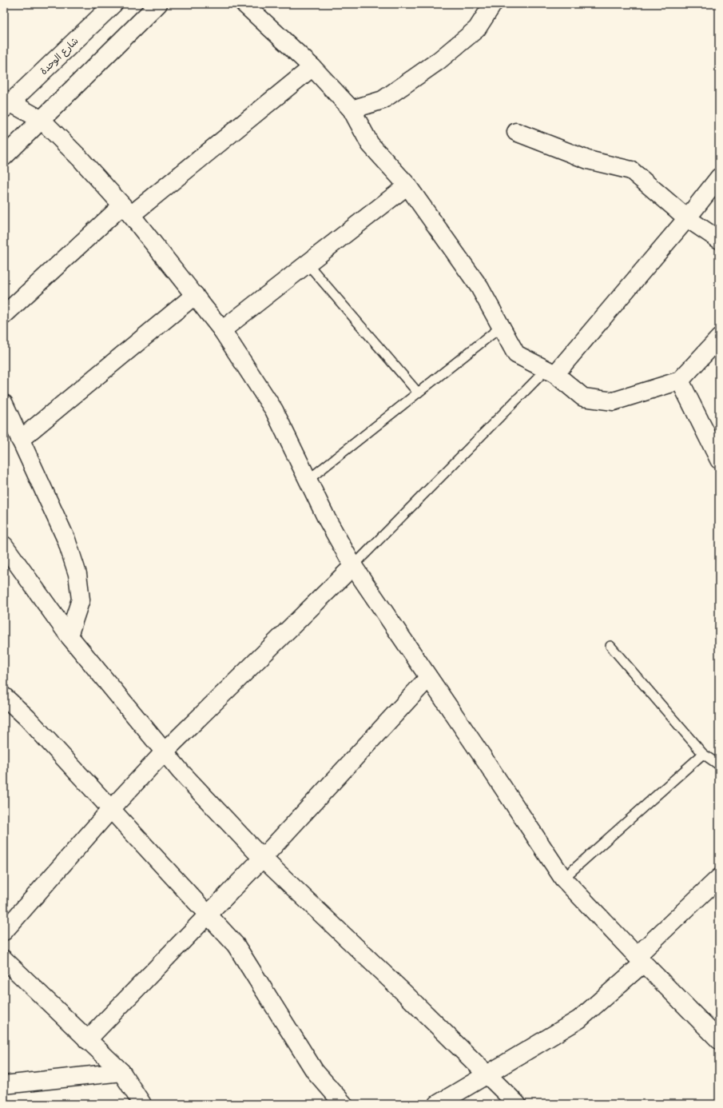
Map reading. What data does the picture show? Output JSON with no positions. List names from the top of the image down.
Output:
{
  "streets": {
    "street": ["شارع الوحدة"]
  }
}
